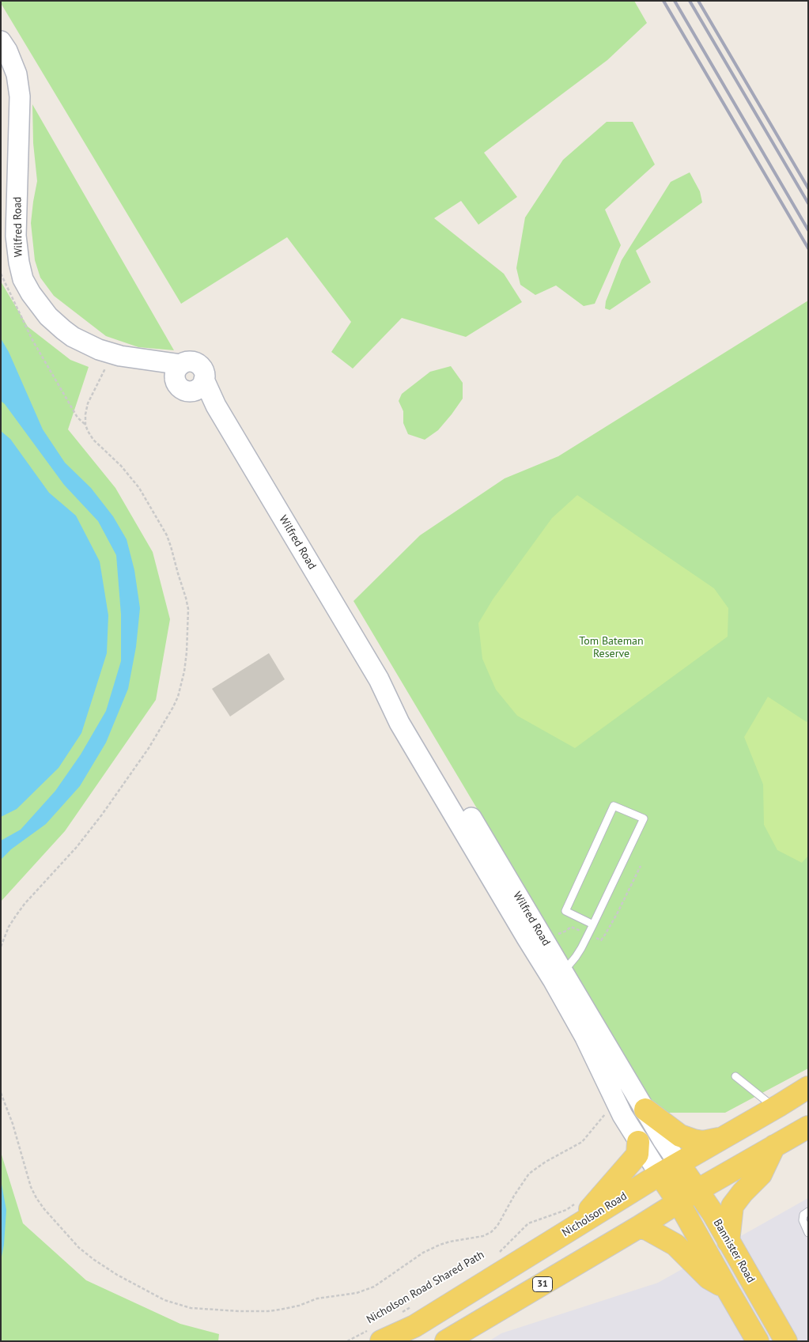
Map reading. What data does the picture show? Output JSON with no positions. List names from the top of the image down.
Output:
{
  "streets": {
    "main road": [
      "Wilfred Road",
      "Nicholson Road",
      "Bannister Road",
      "31"
    ],
    "path": ["Nicholson Road Shared Path"]
  },
  "crossings": [
    ["Wilfred Road", "Nicholson Road"],
    ["Wilfred Road", "Bannister Road"],
    ["Nicholson Road", "Bannister Road"],
    ["Nicholson Road", "Nicholson Road Shared Path"],
    ["Bannister Road", "31"]
  ],
  "parks": ["Tom Bateman Reserve"]
}
